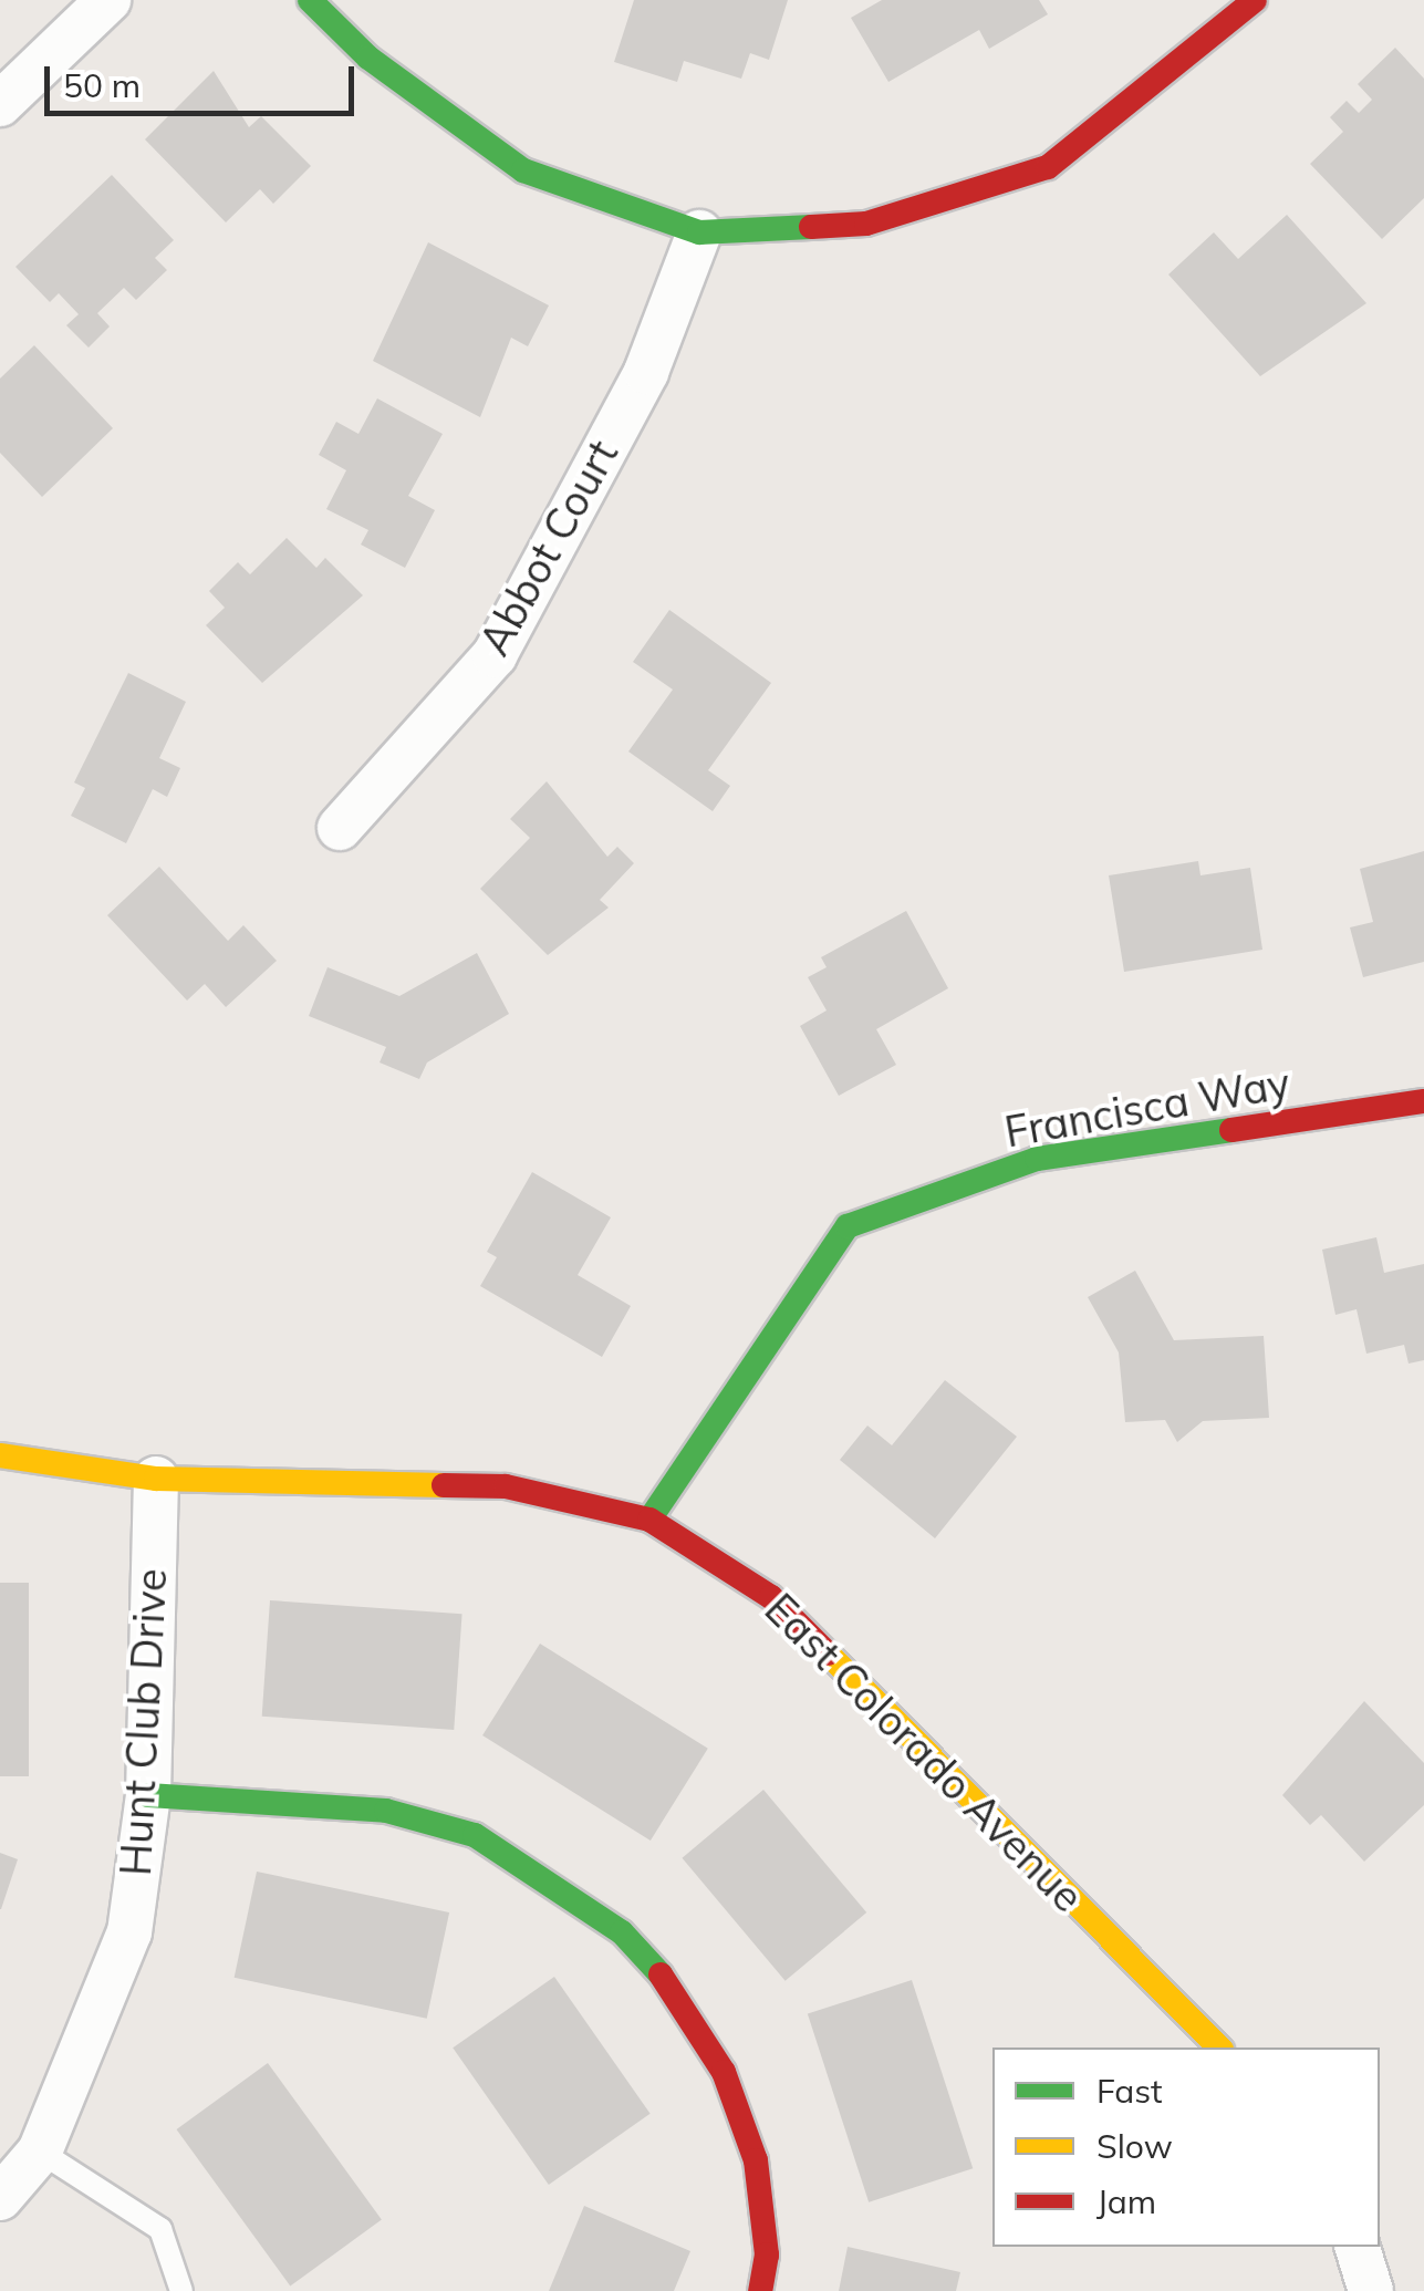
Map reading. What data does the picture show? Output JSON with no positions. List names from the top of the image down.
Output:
{
  "streets": {
    "street": [
      "Abbot Court",
      "Francisca Way",
      "Hunt Club Drive",
      "East Colorado Avenue"
    ]
  },
  "crossings": [
    ["Francisca Way", "East Colorado Avenue"],
    ["Hunt Club Drive", "East Colorado Avenue"]
  ],
  "legend": ["Fast", "Slow", "Jam"],
  "scale_bar": "50 m"
}
